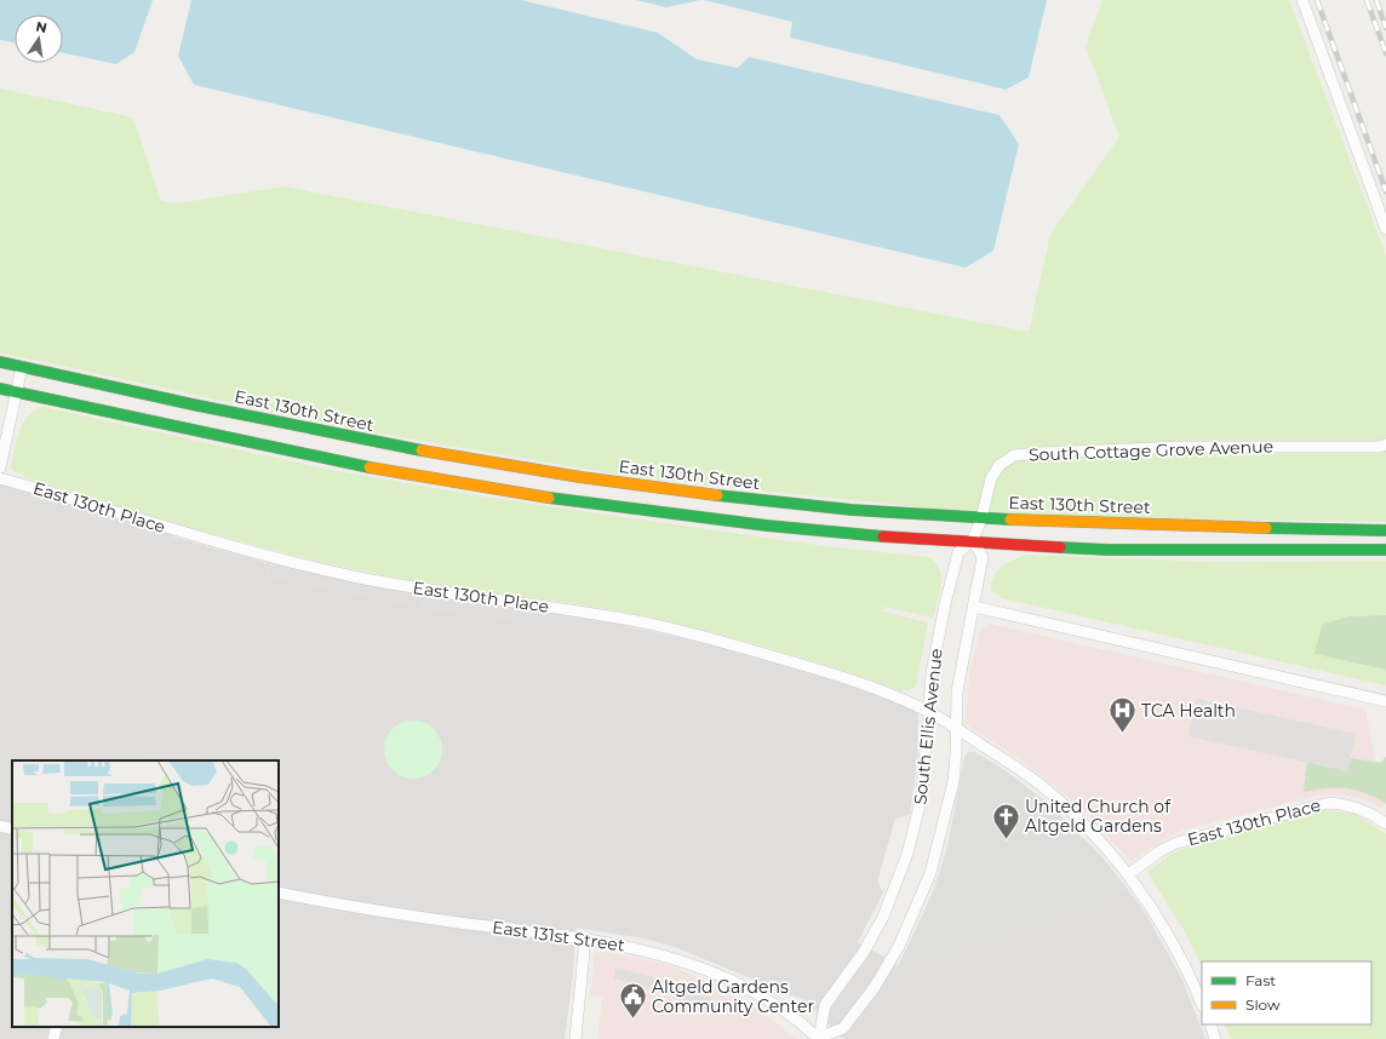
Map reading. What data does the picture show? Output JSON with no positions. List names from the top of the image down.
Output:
{
  "streets": {
    "main road": ["East 130th Street"],
    "street": [
      "South Cottage Grove Avenue",
      "East 130th Place",
      "South Ellis Avenue",
      "East 131st Street"
    ]
  },
  "crossings": [
    ["East 130th Street", "South Cottage Grove Avenue"],
    ["South Cottage Grove Avenue", "South Ellis Avenue"],
    ["East 130th Place", "South Ellis Avenue"],
    ["South Ellis Avenue", "East 131st Street"]
  ],
  "places": {
    "hospital": ["TCA Health"],
    "church": ["United Church of Altgeld Gardens"],
    "public building": ["Altgeld Gardens Community Center"]
  },
  "legend": ["Fast", "Slow"],
  "north": "top"
}
